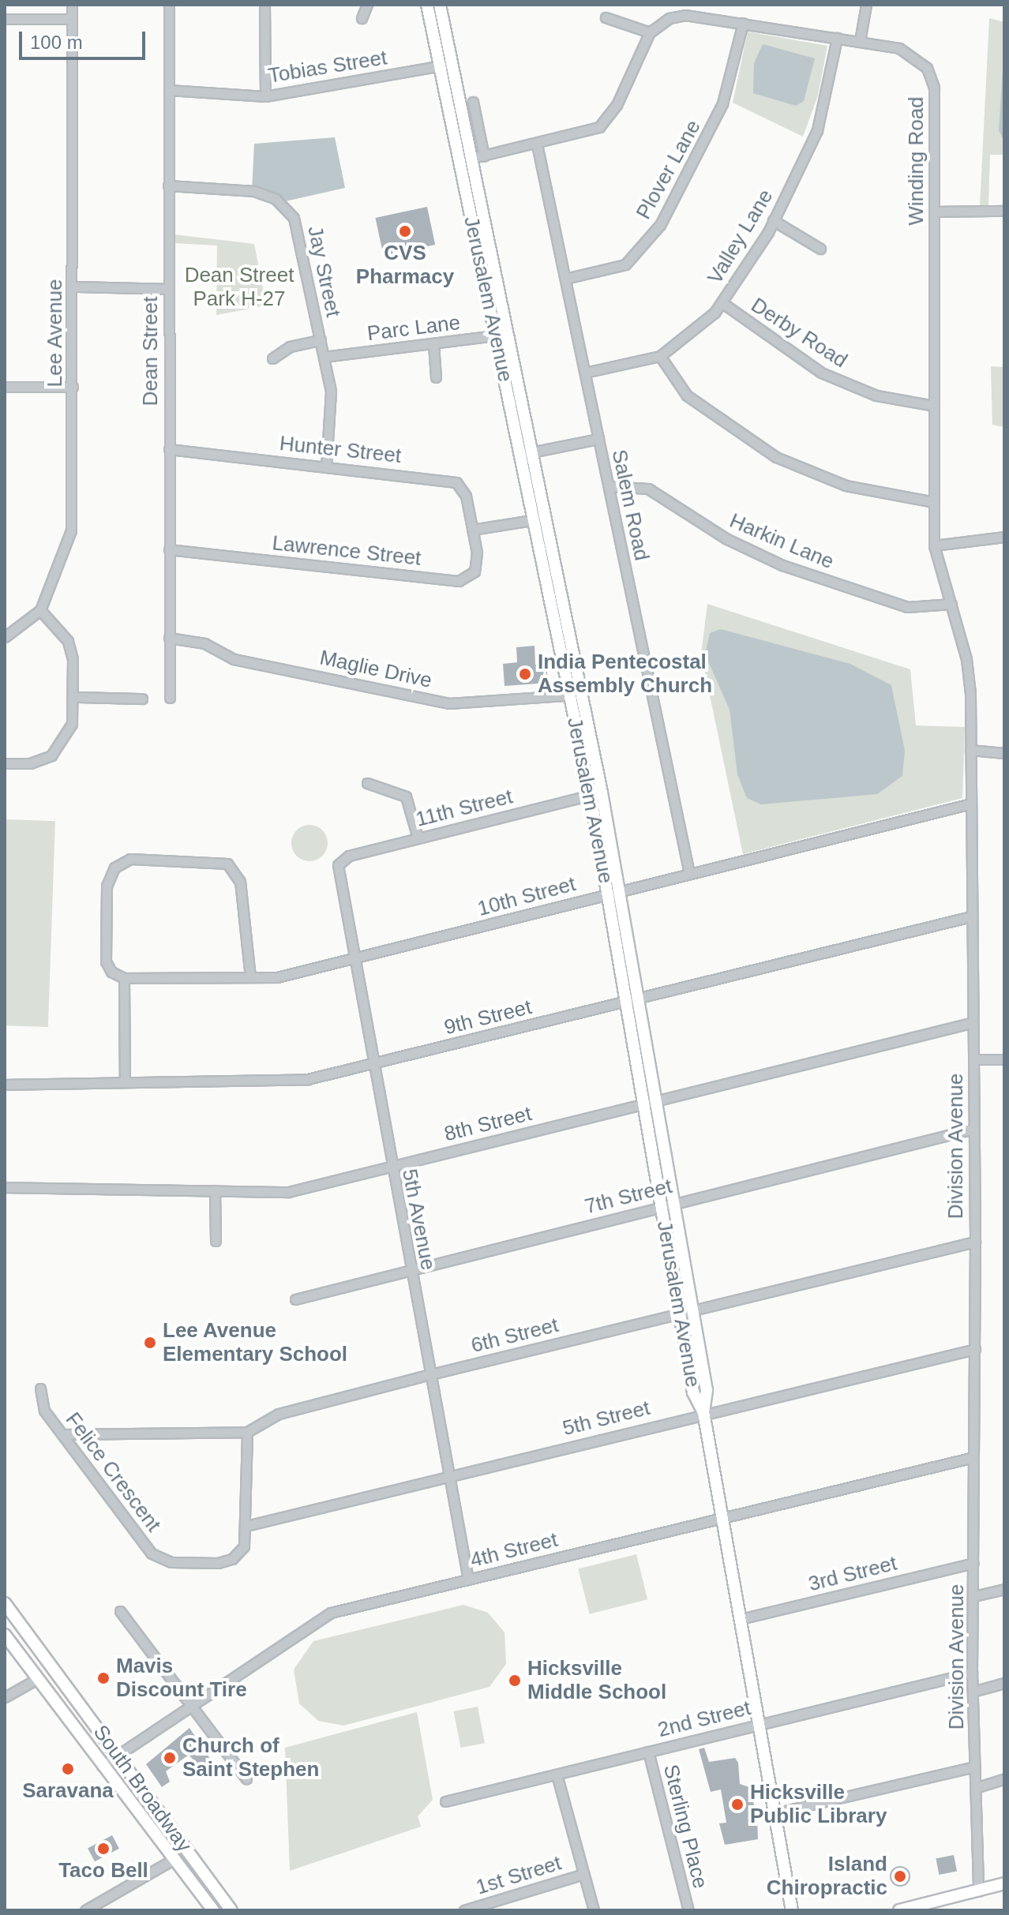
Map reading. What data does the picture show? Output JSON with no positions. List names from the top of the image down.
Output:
{
  "streets": {
    "main road": ["Jerusalem Avenue", "South Broadway"],
    "street": [
      "Tobias Street",
      "Winding Road",
      "Plover Lane",
      "Valley Lane",
      "Jay Street",
      "Parc Lane",
      "Lee Avenue",
      "Derby Road",
      "Dean Street",
      "Hunter Street",
      "Salem Road",
      "Harkin Lane",
      "Lawrence Street",
      "Maglie Drive",
      "11th Street",
      "10th Street",
      "9th Street",
      "8th Street",
      "Division Avenue",
      "7th Street",
      "5th Avenue",
      "6th Street",
      "5th Street",
      "Felice Crescent",
      "4th Street",
      "3rd Street",
      "2nd Street",
      "Sterling Place",
      "1st Street"
    ]
  },
  "crossings": [
    ["Tobias Street", "Jerusalem Avenue"],
    ["Tobias Street", "Dean Street"],
    ["Winding Road", "Plover Lane"],
    ["Winding Road", "Valley Lane"],
    ["Winding Road", "Derby Road"],
    ["Winding Road", "Division Avenue"],
    ["Plover Lane", "Salem Road"],
    ["Valley Lane", "Derby Road"],
    ["Valley Lane", "Salem Road"],
    ["Jay Street", "Parc Lane"],
    ["Jay Street", "Dean Street"],
    ["Jay Street", "Hunter Street"],
    ["Jerusalem Avenue", "Parc Lane"],
    ["Jerusalem Avenue", "Maglie Drive"],
    ["Jerusalem Avenue", "11th Street"],
    ["Jerusalem Avenue", "10th Street"],
    ["Jerusalem Avenue", "9th Street"],
    ["Jerusalem Avenue", "8th Street"],
    ["Jerusalem Avenue", "7th Street"],
    ["Jerusalem Avenue", "6th Street"],
    ["Jerusalem Avenue", "5th Street"],
    ["Jerusalem Avenue", "4th Street"],
    ["Jerusalem Avenue", "3rd Street"],
    ["Jerusalem Avenue", "2nd Street"],
    ["Derby Road", "Division Avenue"],
    ["Dean Street", "Hunter Street"],
    ["Dean Street", "Lawrence Street"],
    ["Dean Street", "Maglie Drive"],
    ["Hunter Street", "Lawrence Street"],
    ["Salem Road", "Harkin Lane"],
    ["Salem Road", "10th Street"],
    ["Harkin Lane", "Division Avenue"],
    ["11th Street", "5th Avenue"],
    ["10th Street", "Division Avenue"],
    ["10th Street", "5th Avenue"],
    ["9th Street", "Division Avenue"],
    ["9th Street", "5th Avenue"],
    ["8th Street", "Division Avenue"],
    ["8th Street", "5th Avenue"],
    ["Division Avenue", "7th Street"],
    ["Division Avenue", "6th Street"],
    ["Division Avenue", "5th Street"],
    ["Division Avenue", "4th Street"],
    ["Division Avenue", "3rd Street"],
    ["Division Avenue", "2nd Street"],
    ["7th Street", "5th Avenue"],
    ["5th Avenue", "6th Street"],
    ["5th Avenue", "5th Street"],
    ["5th Avenue", "4th Street"],
    ["6th Street", "Felice Crescent"],
    ["5th Street", "Felice Crescent"],
    ["4th Street", "South Broadway"],
    ["2nd Street", "Sterling Place"]
  ],
  "parks": ["Dean Street Park H-27"],
  "places": [
    "CVS Pharmacy",
    "India Pentecostal Assembly Church",
    "Lee Avenue Elementary School",
    "Mavis Discount Tire",
    "Hicksville Middle School",
    "Church of Saint Stephen",
    "Saravana",
    "Hicksville Public Library",
    "Taco Bell",
    "Island Chiropractic"
  ],
  "scale_bar": "100 m"
}
